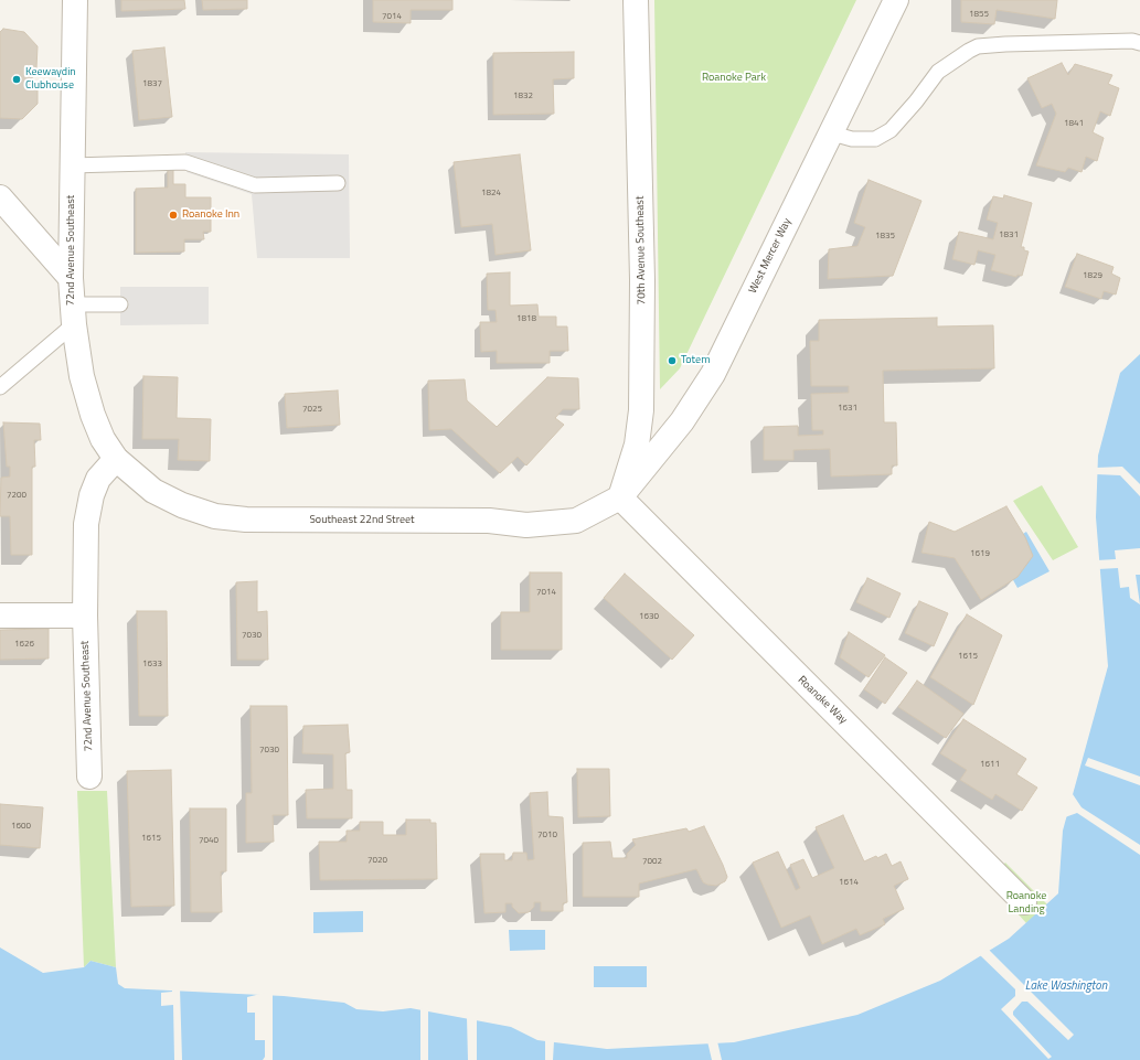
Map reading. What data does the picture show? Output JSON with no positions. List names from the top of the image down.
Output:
{
  "streets": {
    "street": [
      "72nd Avenue Southeast",
      "70th Avenue Southeast",
      "West Mercer Way",
      "Southeast 22nd Street",
      "Roanoke Way"
    ]
  },
  "crossings": [
    ["72nd Avenue Southeast", "Southeast 22nd Street"],
    ["70th Avenue Southeast", "West Mercer Way"],
    ["70th Avenue Southeast", "Southeast 22nd Street"],
    ["70th Avenue Southeast", "Roanoke Way"],
    ["West Mercer Way", "Southeast 22nd Street"],
    ["West Mercer Way", "Roanoke Way"],
    ["Southeast 22nd Street", "Roanoke Way"]
  ],
  "water": ["Lake Washington"],
  "parks": ["Roanoke Park", "Roanoke Landing"],
  "places": ["Keewaydin Clubhouse", "Roanoke Inn", "Totem"],
  "house_numbers": [
    "1855",
    "7014",
    "1837",
    "1832",
    "1841",
    "1824",
    "1831",
    "1835",
    "1829",
    "1818",
    "1631",
    "7025",
    "7200",
    "1619",
    "7014",
    "1630",
    "7030",
    "1626",
    "1615",
    "1633",
    "7030",
    "1611",
    "1600",
    "7010",
    "1615",
    "7040",
    "7020",
    "7002",
    "1614"
  ]
}
